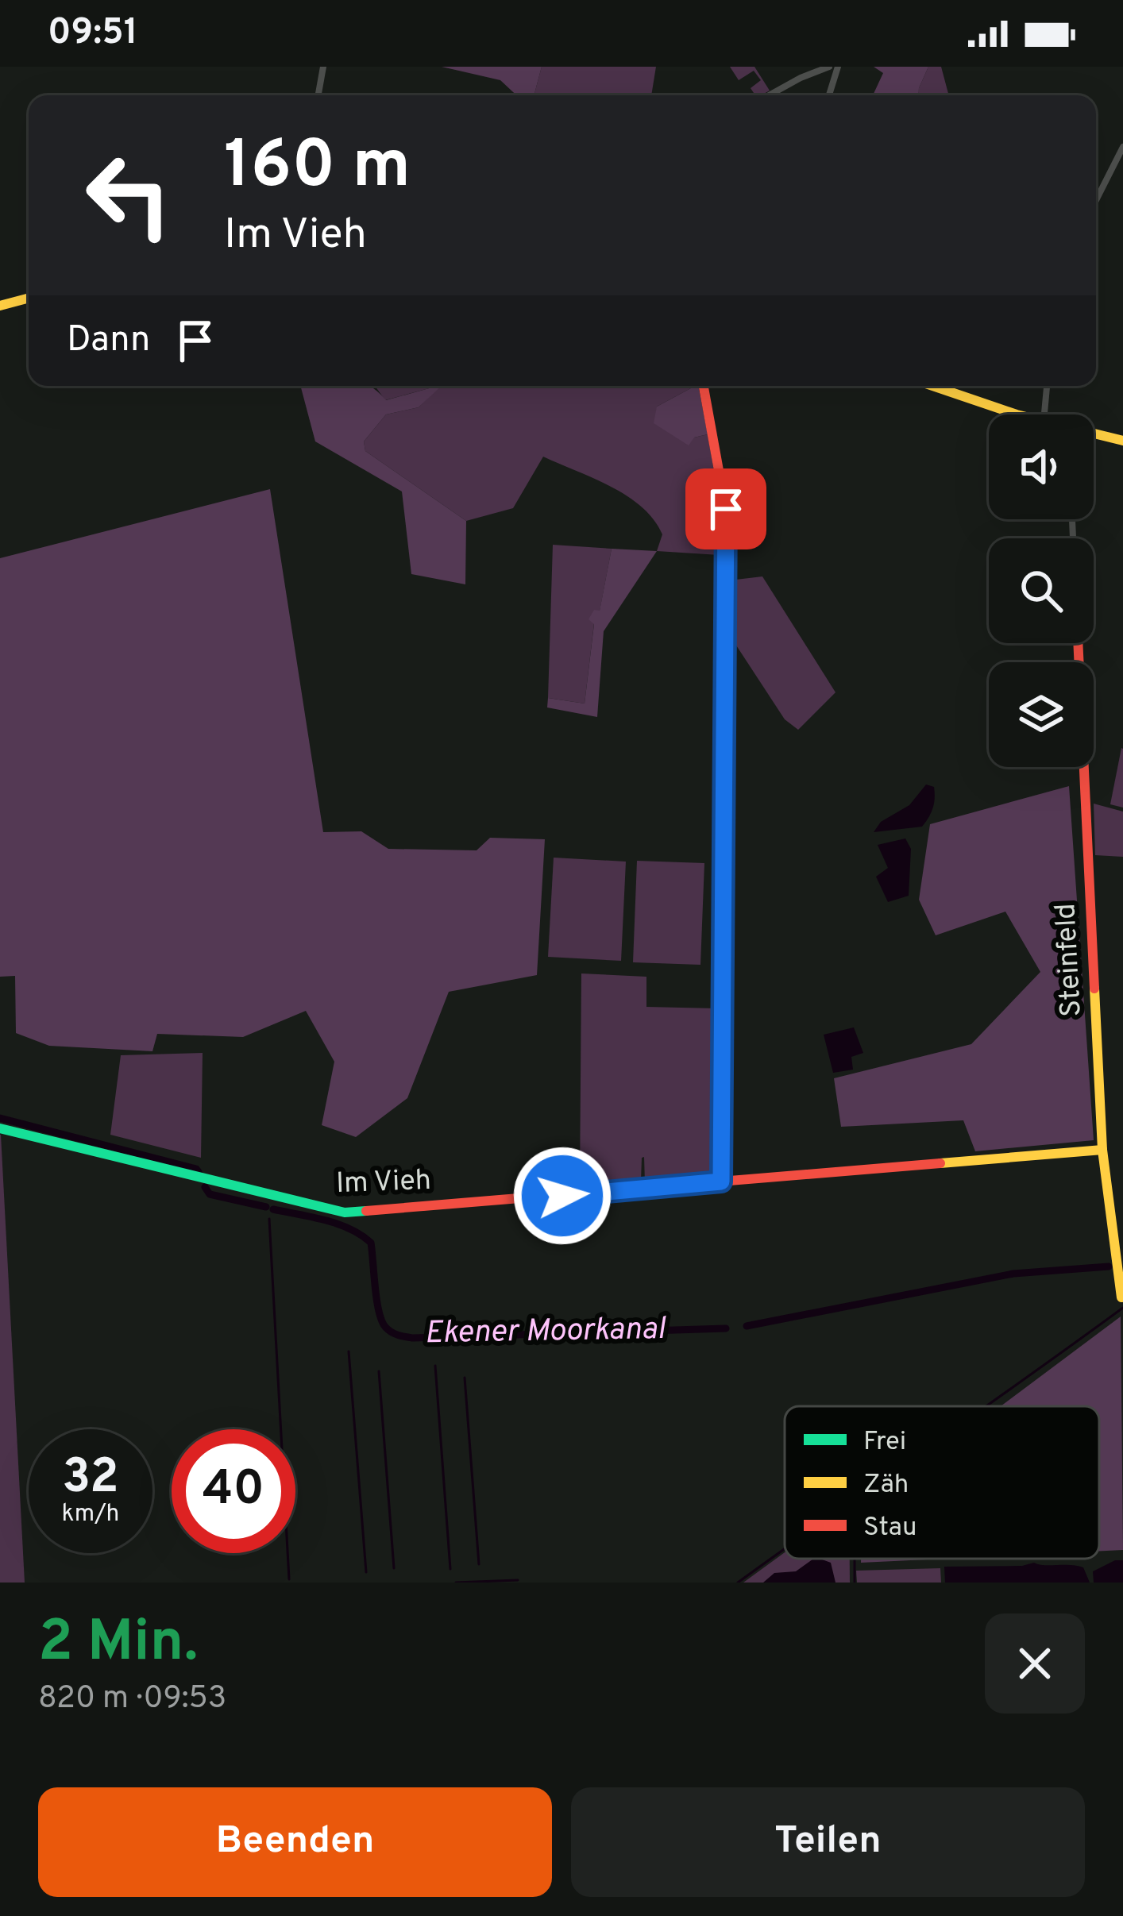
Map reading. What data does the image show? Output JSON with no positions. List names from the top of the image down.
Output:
{
  "streets": {
    "street": ["Steinfeld", "Im Vieh"]
  },
  "crossings": [
    ["Steinfeld", "Im Vieh"]
  ],
  "water": ["Ekener Moorkanal"],
  "legend": ["Frei", "Zäh", "Stau"],
  "page": {
    "status": "09:51",
    "turn": ["160 m", "Im Vieh"],
    "then": "Dann",
    "speed": "32 km/h",
    "limit": "40",
    "heading": ["2 Min.", "820 m · 09:53"],
    "buttons": ["Beenden", "Teilen"]
  }
}
